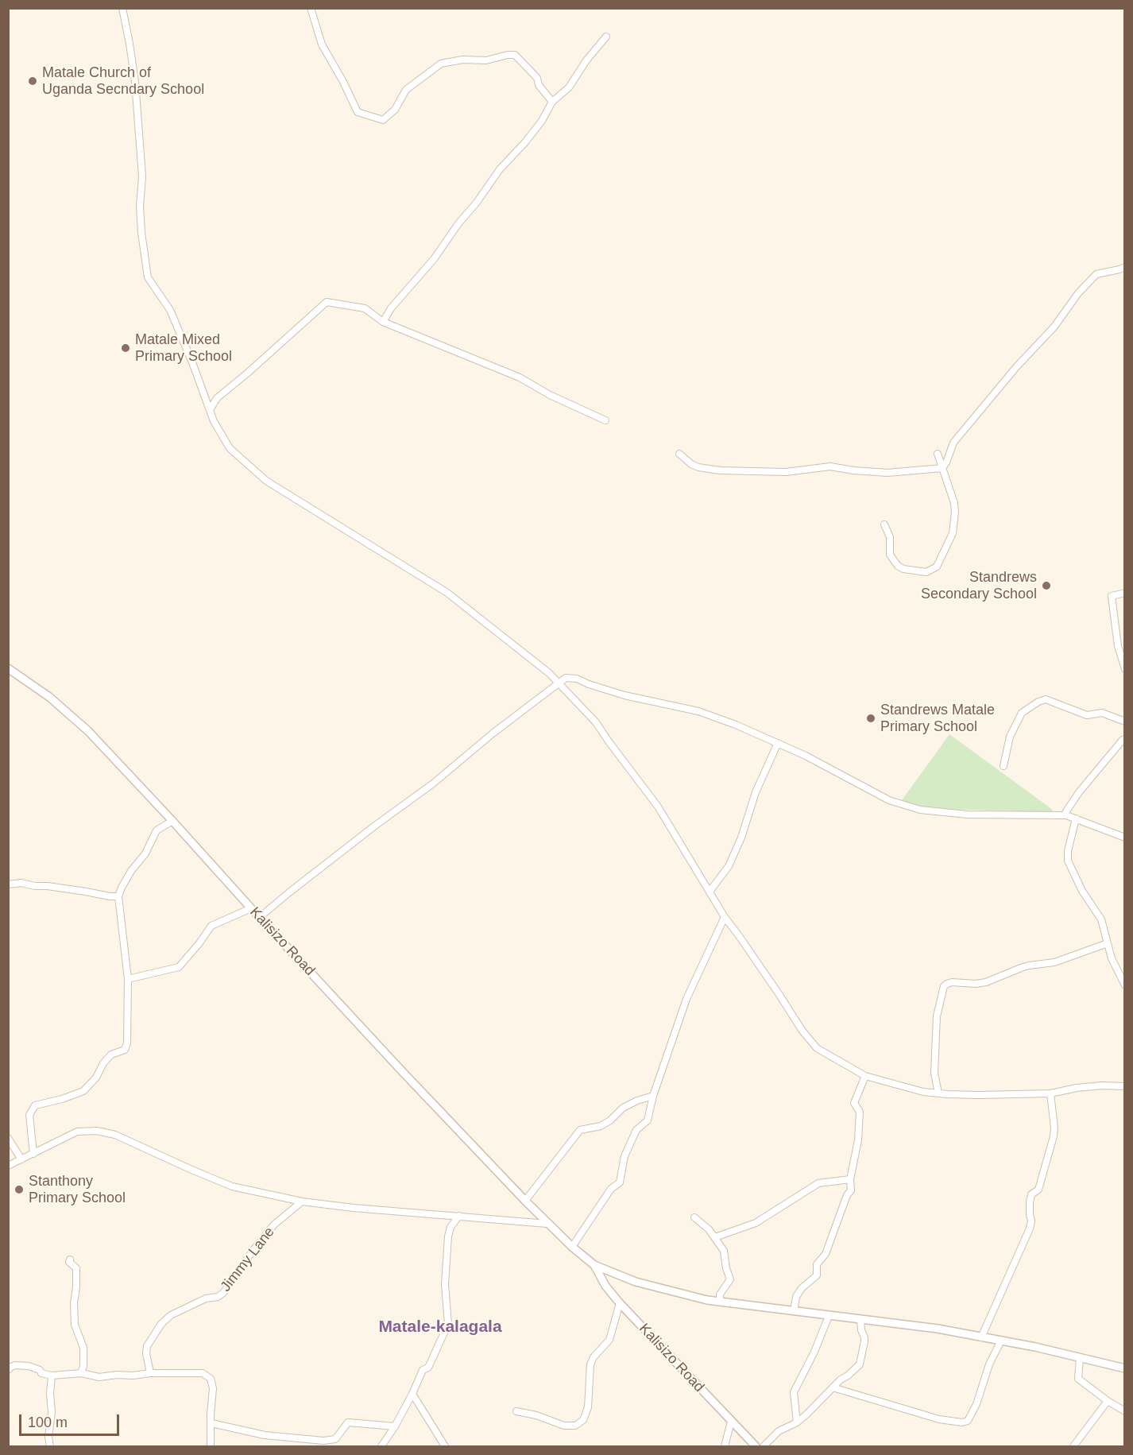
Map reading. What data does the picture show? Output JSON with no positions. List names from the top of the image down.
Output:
{
  "streets": {
    "street": ["Kalisizo Road", "Jimmy Lane"]
  },
  "districts": ["Matale-kalagala"],
  "places": [
    "Matale Church of Uganda Secndary School",
    "Matale Mixed Primary School",
    "Standrews Secondary School",
    "Standrews Matale Primary School",
    "Stanthony Primary School"
  ],
  "scale_bar": "100 m"
}
